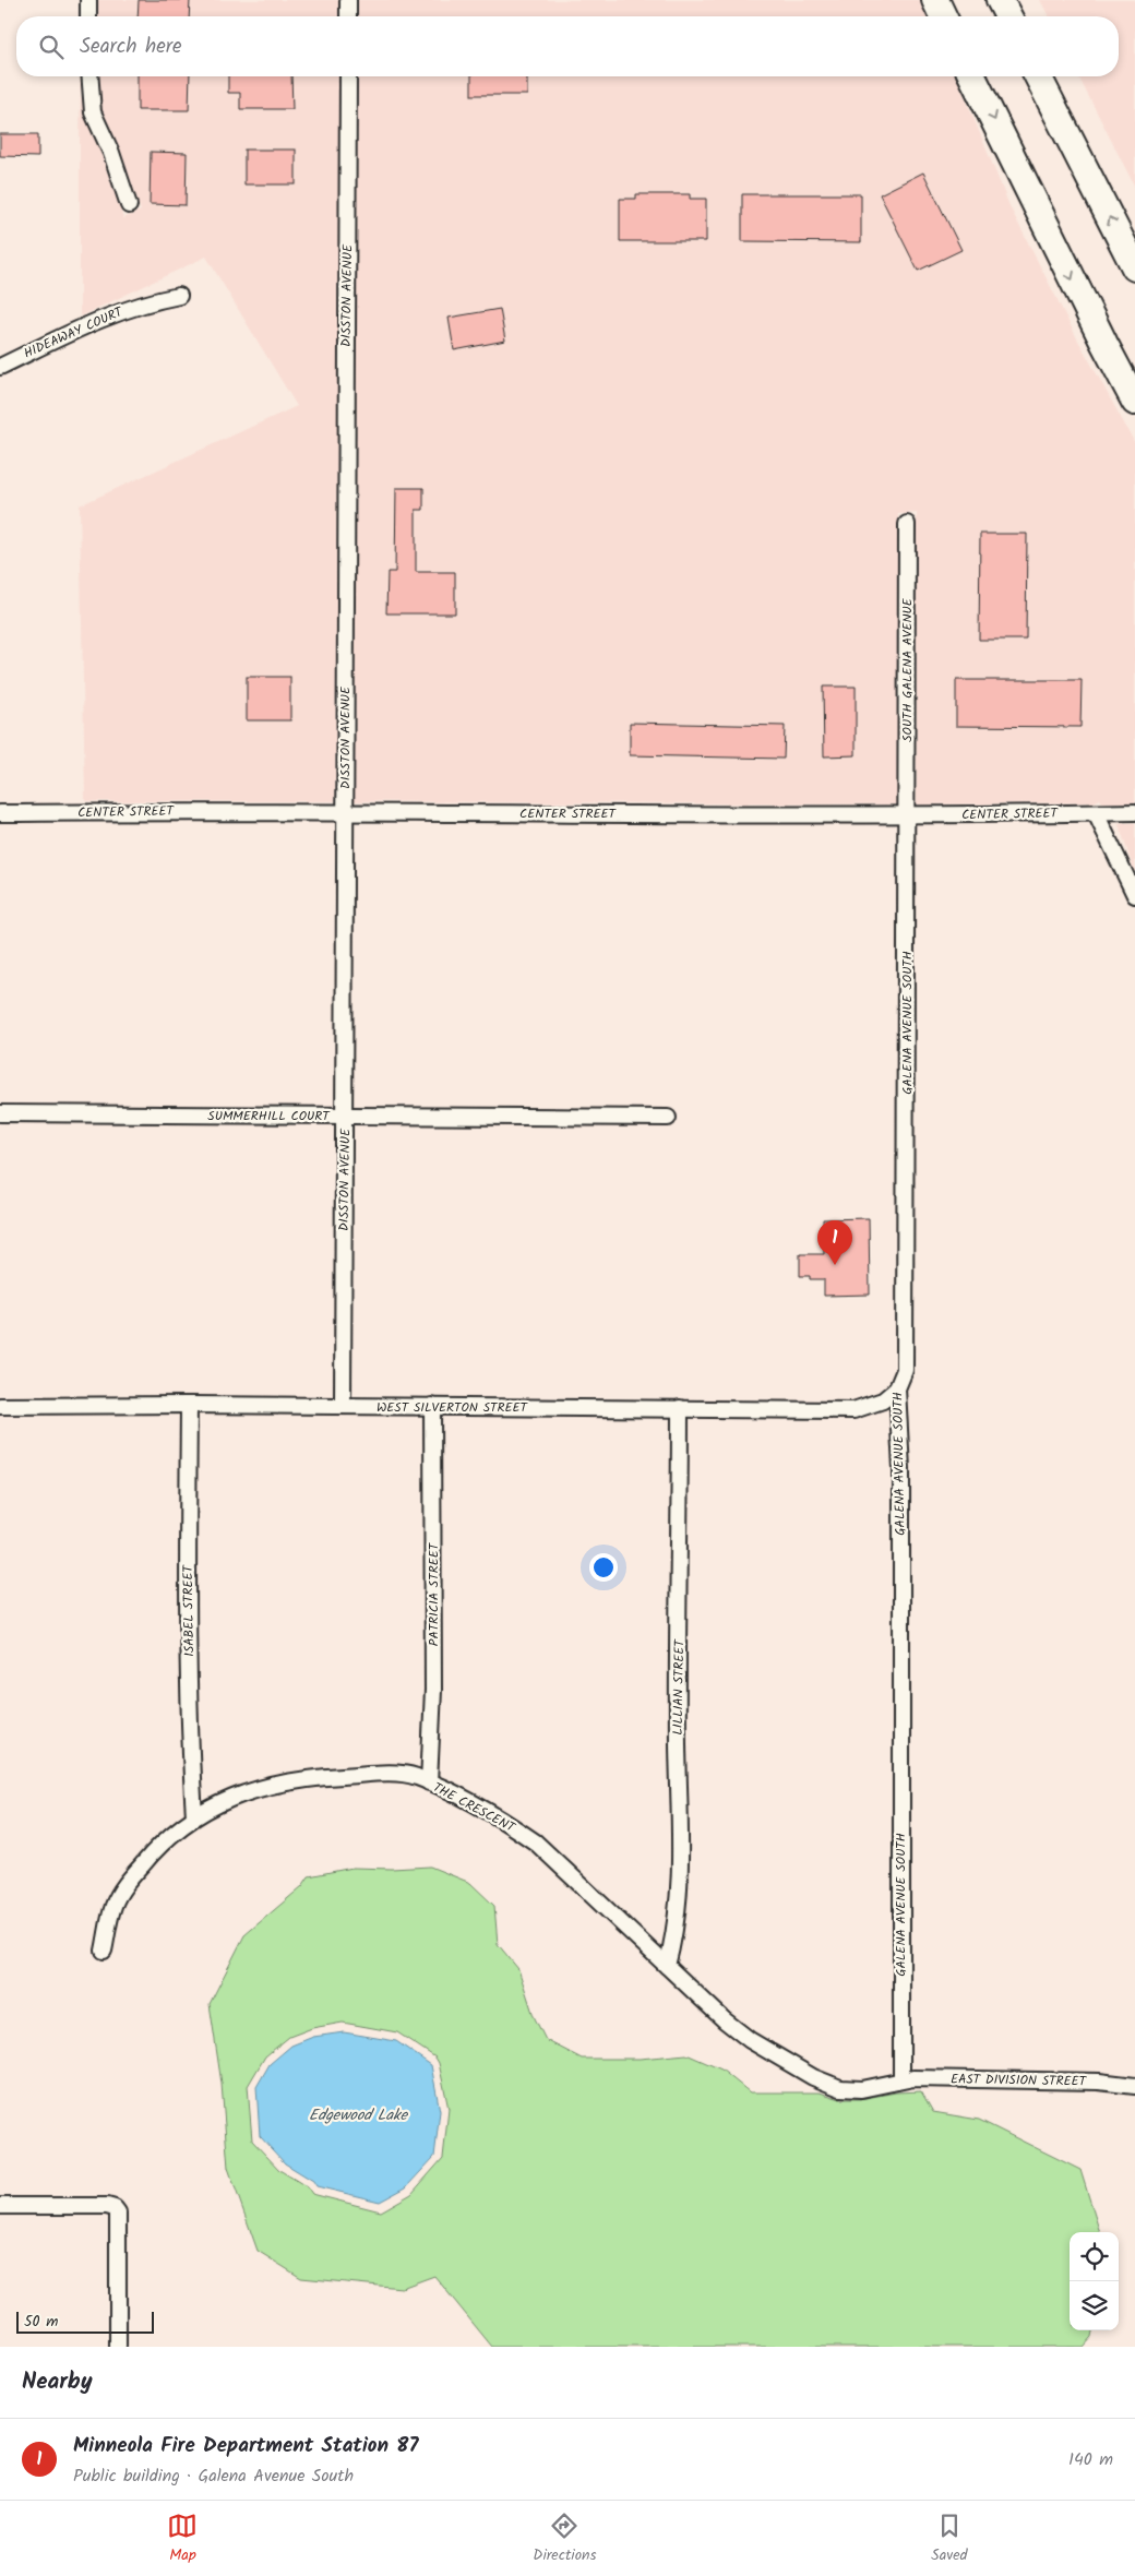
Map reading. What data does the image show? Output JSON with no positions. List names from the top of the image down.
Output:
{
  "streets": {
    "street": [
      "DISSTON AVENUE",
      "HIDEAWAY COURT",
      "SOUTH GALENA AVENUE",
      "CENTER STREET",
      "GALENA AVENUE SOUTH",
      "SUMMERHILL COURT",
      "WEST SILVERTON STREET",
      "PATRICIA STREET",
      "ISABEL STREET",
      "LILLIAN STREET",
      "THE CRESCENT",
      "EAST DIVISION STREET"
    ]
  },
  "crossings": [
    ["DISSTON AVENUE", "CENTER STREET"],
    ["DISSTON AVENUE", "SUMMERHILL COURT"],
    ["DISSTON AVENUE", "WEST SILVERTON STREET"],
    ["SOUTH GALENA AVENUE", "CENTER STREET"],
    ["SOUTH GALENA AVENUE", "GALENA AVENUE SOUTH"],
    ["CENTER STREET", "GALENA AVENUE SOUTH"],
    ["GALENA AVENUE SOUTH", "WEST SILVERTON STREET"],
    ["GALENA AVENUE SOUTH", "THE CRESCENT"],
    ["GALENA AVENUE SOUTH", "EAST DIVISION STREET"],
    ["WEST SILVERTON STREET", "PATRICIA STREET"],
    ["WEST SILVERTON STREET", "ISABEL STREET"],
    ["WEST SILVERTON STREET", "LILLIAN STREET"],
    ["PATRICIA STREET", "THE CRESCENT"],
    ["ISABEL STREET", "THE CRESCENT"],
    ["LILLIAN STREET", "THE CRESCENT"],
    ["THE CRESCENT", "EAST DIVISION STREET"]
  ],
  "water": ["Edgewood Lake"],
  "scale_bar": "50 m",
  "page": {
    "search": "Search here",
    "pins": "1",
    "scale": "50 m",
    "heading": "Nearby",
    "list": [
      {
        "mark": "1",
        "name": "Minneola Fire Department Station 87",
        "note": "Public building · Galena Avenue South",
        "value": "140 m"
      }
    ],
    "nav": ["Map", "Directions", "Saved"]
  }
}
